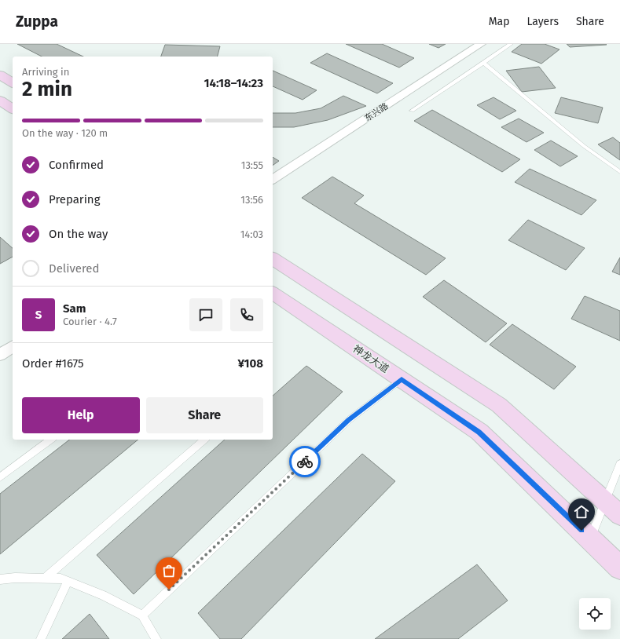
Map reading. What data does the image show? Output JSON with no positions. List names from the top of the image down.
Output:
{
  "streets": {
    "main road": ["神龙大道"],
    "street": ["东兴路"]
  },
  "page": {
    "header": "Zuppa",
    "nav": ["Map", "Layers", "Share"],
    "heading": ["2 min", "Arriving in", "14:18–14:23"],
    "panel": [
      "Sam",
      "Courier · 4.7",
      "Order #1675",
      "¥108"
    ],
    "bar": "On the way · 120 m",
    "list": [
      ["Confirmed", "13:55"],
      ["Preparing", "13:56"],
      ["On the way", "14:03"],
      "Delivered"
    ],
    "round": "S",
    "buttons": ["Help", "Share"]
  }
}
